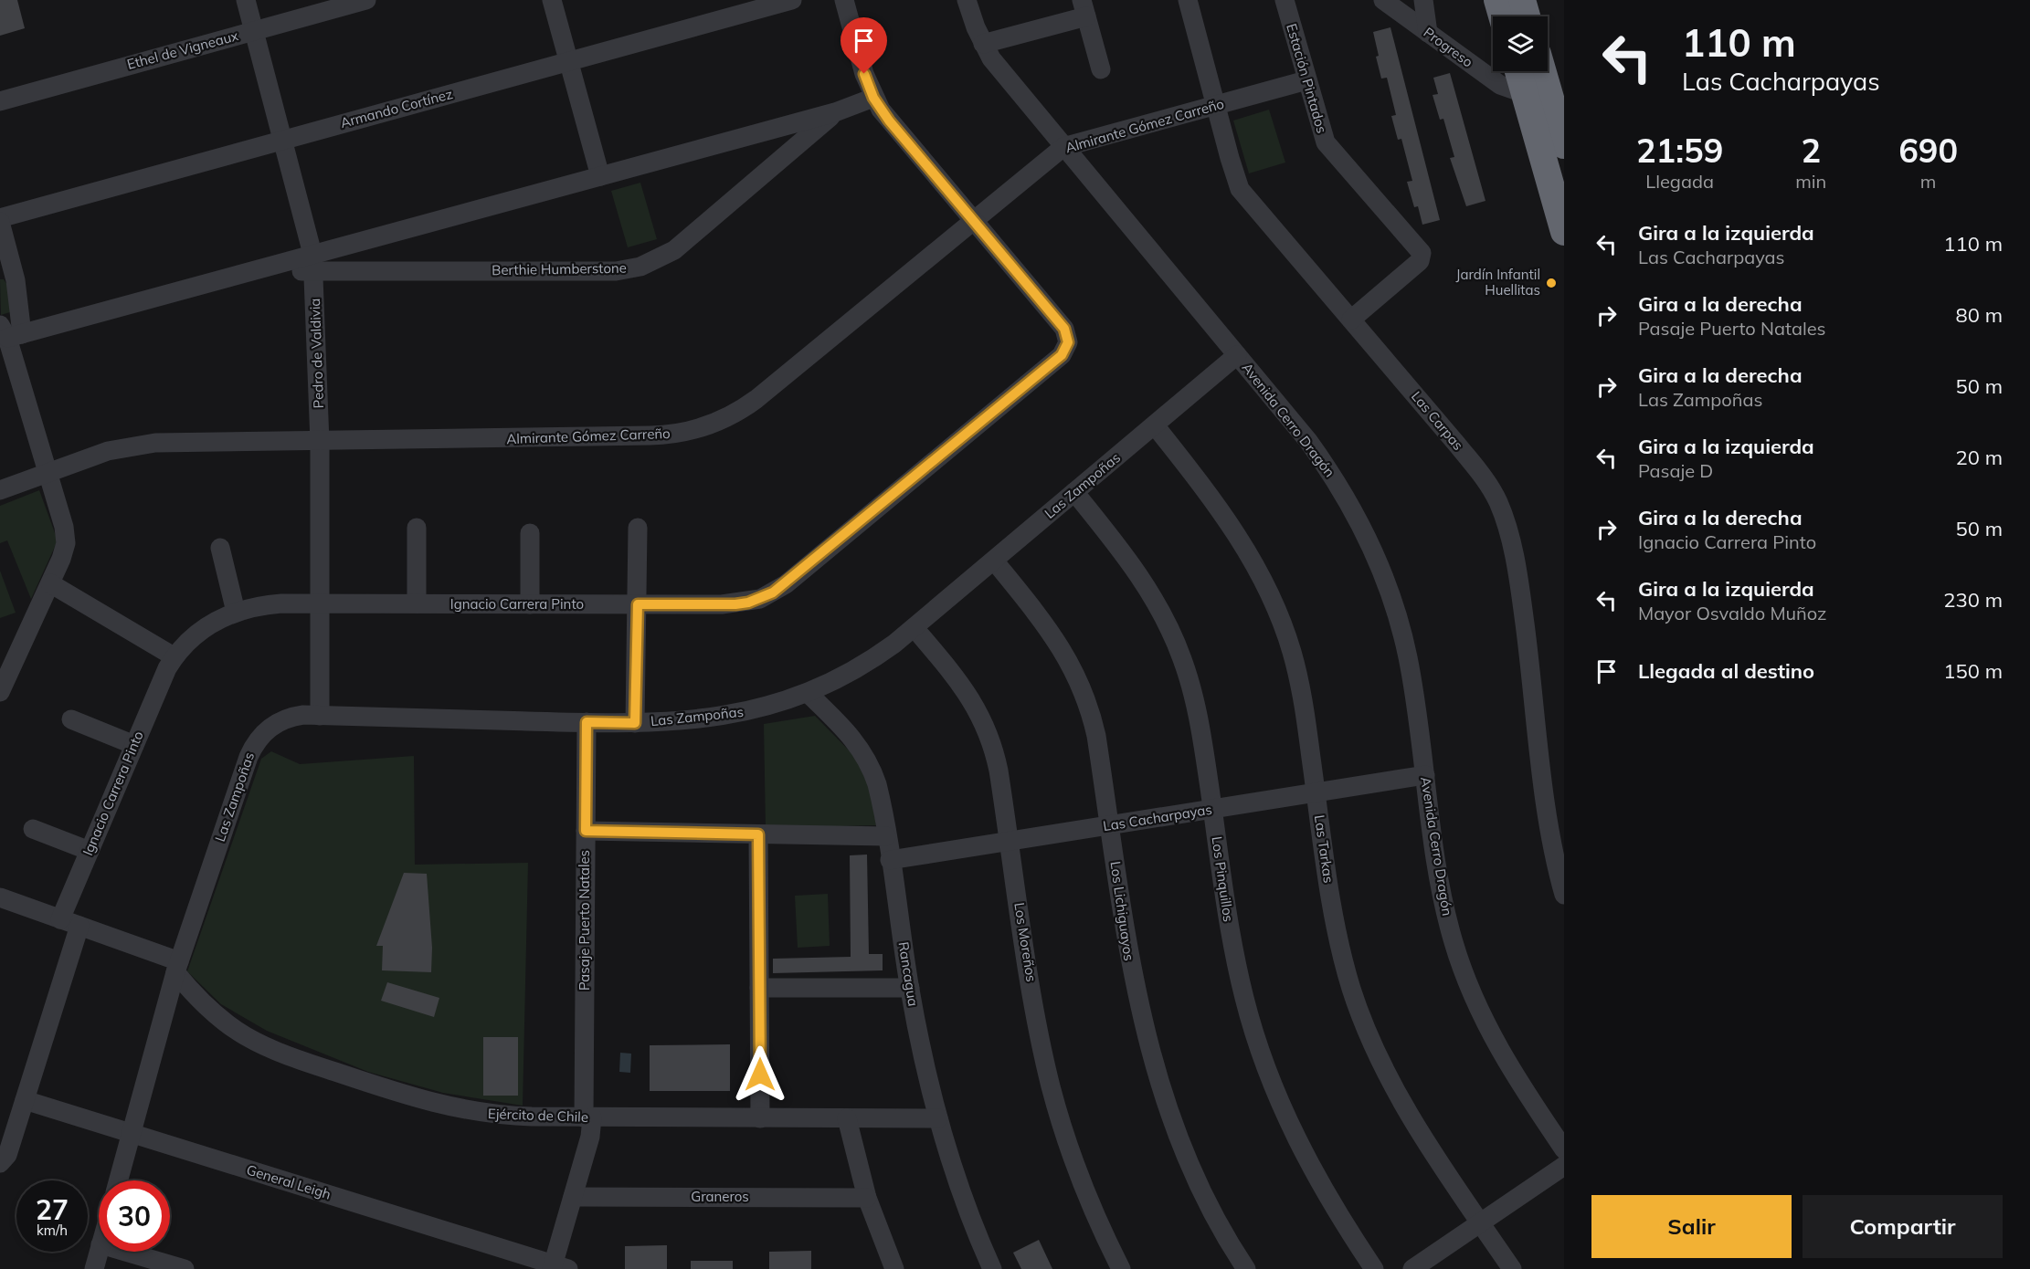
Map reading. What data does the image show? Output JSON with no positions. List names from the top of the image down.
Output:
{
  "streets": {
    "street": [
      "Progreso",
      "Ethel de Vigneaux",
      "Estación Pintados",
      "Armando Cortínez",
      "Almirante Gómez Carreño",
      "Berthie Humberstone",
      "Pedro de Valdivia",
      "Avenida Cerro Dragón",
      "Las Carpas",
      "Las Zampoñas",
      "Ignacio Carrera Pinto",
      "Las Cacharpayas",
      "Las Tarkas",
      "Los Pinquillos",
      "Los Lichiguayos",
      "Pasaje Puerto Natales",
      "Los Moreños",
      "Rancagua",
      "Ejército de Chile",
      "General Leigh",
      "Graneros"
    ]
  },
  "crossings": [
    ["Ethel de Vigneaux", "Pedro de Valdivia"],
    ["Estación Pintados", "Almirante Gómez Carreño"],
    ["Estación Pintados", "Las Carpas"],
    ["Armando Cortínez", "Pedro de Valdivia"],
    ["Almirante Gómez Carreño", "Pedro de Valdivia"],
    ["Almirante Gómez Carreño", "Avenida Cerro Dragón"],
    ["Almirante Gómez Carreño", "Las Carpas"],
    ["Almirante Gómez Carreño", "Ignacio Carrera Pinto"],
    ["Berthie Humberstone", "Pedro de Valdivia"],
    ["Pedro de Valdivia", "Las Zampoñas"],
    ["Pedro de Valdivia", "Ignacio Carrera Pinto"],
    ["Avenida Cerro Dragón", "Las Zampoñas"],
    ["Avenida Cerro Dragón", "Las Cacharpayas"],
    ["Las Zampoñas", "Las Tarkas"],
    ["Las Zampoñas", "Los Pinquillos"],
    ["Las Zampoñas", "Los Lichiguayos"],
    ["Las Zampoñas", "Pasaje Puerto Natales"],
    ["Las Zampoñas", "Los Moreños"],
    ["Las Zampoñas", "Rancagua"],
    ["Las Zampoñas", "Ejército de Chile"],
    ["Las Zampoñas", "General Leigh"],
    ["Ignacio Carrera Pinto", "Ejército de Chile"],
    ["Las Cacharpayas", "Las Tarkas"],
    ["Las Cacharpayas", "Los Pinquillos"],
    ["Las Cacharpayas", "Los Lichiguayos"],
    ["Las Cacharpayas", "Los Moreños"],
    ["Las Cacharpayas", "Rancagua"],
    ["Pasaje Puerto Natales", "Ejército de Chile"],
    ["Pasaje Puerto Natales", "General Leigh"],
    ["Pasaje Puerto Natales", "Graneros"],
    ["Rancagua", "Ejército de Chile"]
  ],
  "places": ["Jardín Infantil Huellitas"],
  "page": {
    "turn": ["110 m", "Las Cacharpayas"],
    "eta": [
      "21:59",
      "Llegada",
      "2",
      "min",
      "690",
      "m"
    ],
    "list": [
      {
        "name": "Gira a la izquierda",
        "note": "Las Cacharpayas",
        "value": "110 m"
      },
      {
        "name": "Gira a la derecha",
        "note": "Pasaje Puerto Natales",
        "value": "80 m"
      },
      {
        "name": "Gira a la derecha",
        "note": "Las Zampoñas",
        "value": "50 m"
      },
      {
        "name": "Gira a la izquierda",
        "note": "Pasaje D",
        "value": "20 m"
      },
      {
        "name": "Gira a la derecha",
        "note": "Ignacio Carrera Pinto",
        "value": "50 m"
      },
      {
        "name": "Gira a la izquierda",
        "note": "Mayor Osvaldo Muñoz",
        "value": "230 m"
      },
      {
        "name": "Llegada al destino",
        "value": "150 m"
      }
    ],
    "speed": "27 km/h",
    "limit": "30",
    "buttons": ["Salir", "Compartir"]
  }
}
